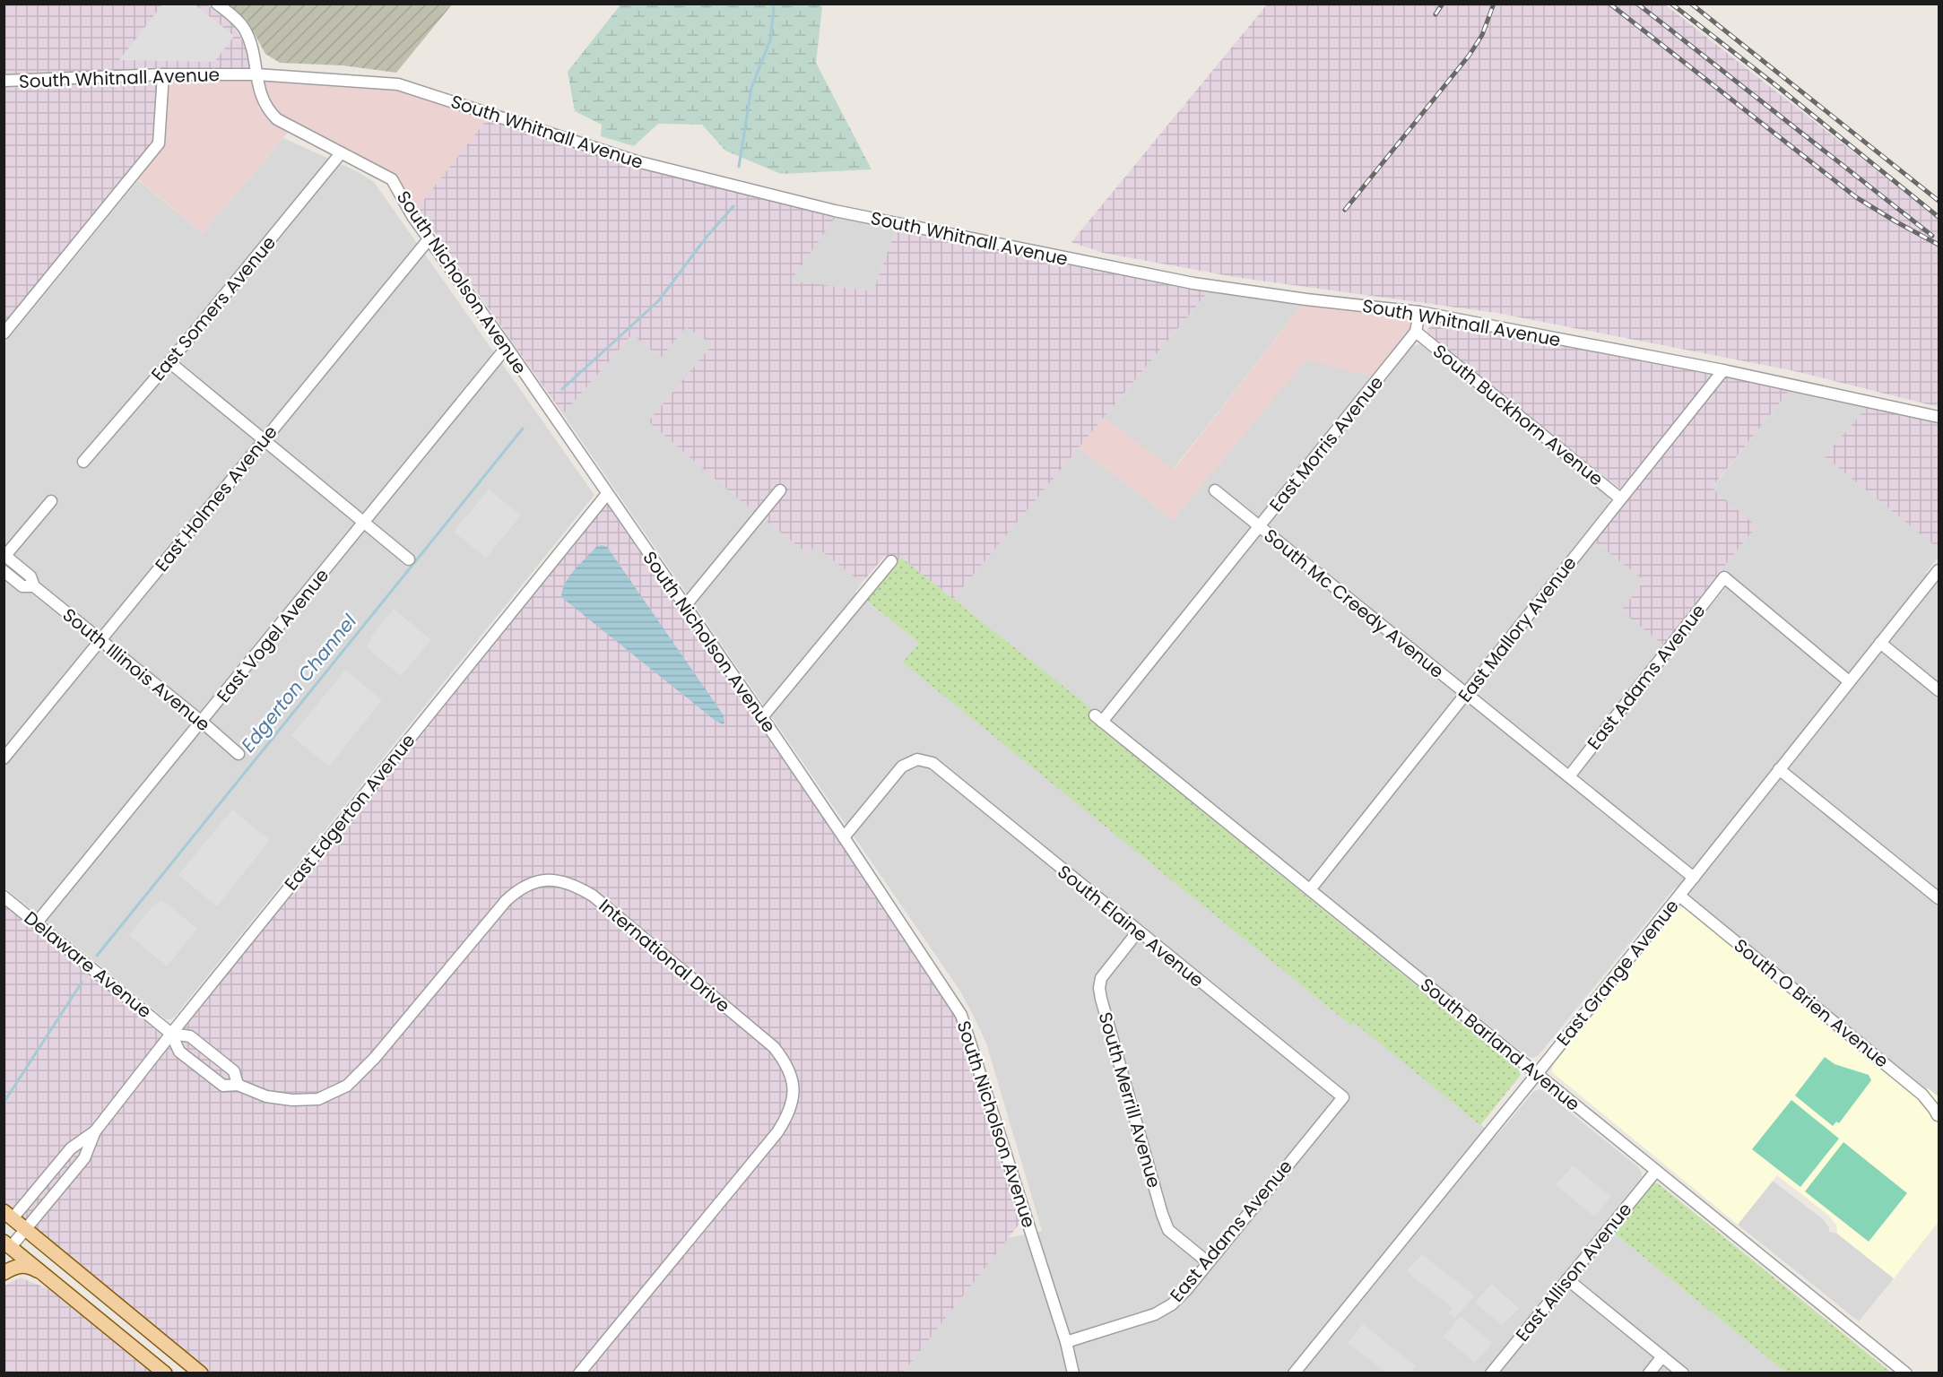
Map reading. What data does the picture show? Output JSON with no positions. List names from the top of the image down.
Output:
{
  "streets": {
    "street": [
      "South Whitnall Avenue",
      "South Nicholson Avenue",
      "East Somers Avenue",
      "South Buckhorn Avenue",
      "East Morris Avenue",
      "East Holmes Avenue",
      "South Mc Creedy Avenue",
      "East Mallory Avenue",
      "East Vogel Avenue",
      "South Illinois Avenue",
      "East Adams Avenue",
      "East Edgerton Avenue",
      "South Elaine Avenue",
      "International Drive",
      "Delaware Avenue",
      "East Grange Avenue",
      "South O Brien Avenue",
      "South Barland Avenue",
      "South Merrill Avenue",
      "East Allison Avenue"
    ]
  },
  "crossings": [
    ["South Whitnall Avenue", "South Nicholson Avenue"],
    ["South Whitnall Avenue", "East Morris Avenue"],
    ["South Whitnall Avenue", "East Mallory Avenue"],
    ["South Nicholson Avenue", "East Somers Avenue"],
    ["South Nicholson Avenue", "East Holmes Avenue"],
    ["South Nicholson Avenue", "East Vogel Avenue"],
    ["South Nicholson Avenue", "East Adams Avenue"],
    ["South Nicholson Avenue", "East Edgerton Avenue"],
    ["South Nicholson Avenue", "South Elaine Avenue"],
    ["South Buckhorn Avenue", "East Morris Avenue"],
    ["South Buckhorn Avenue", "East Mallory Avenue"],
    ["East Morris Avenue", "South Mc Creedy Avenue"],
    ["East Morris Avenue", "South Barland Avenue"],
    ["East Holmes Avenue", "South Illinois Avenue"],
    ["South Mc Creedy Avenue", "East Mallory Avenue"],
    ["South Mc Creedy Avenue", "East Adams Avenue"],
    ["South Mc Creedy Avenue", "East Grange Avenue"],
    ["East Mallory Avenue", "South Barland Avenue"],
    ["East Vogel Avenue", "South Illinois Avenue"],
    ["East Vogel Avenue", "Delaware Avenue"],
    ["East Adams Avenue", "South Elaine Avenue"],
    ["East Adams Avenue", "East Grange Avenue"],
    ["East Adams Avenue", "South Merrill Avenue"],
    ["East Edgerton Avenue", "International Drive"],
    ["East Edgerton Avenue", "Delaware Avenue"],
    ["South Elaine Avenue", "South Merrill Avenue"],
    ["International Drive", "Delaware Avenue"],
    ["East Grange Avenue", "South O Brien Avenue"],
    ["East Grange Avenue", "South Barland Avenue"],
    ["South Barland Avenue", "East Allison Avenue"]
  ],
  "water": ["Edgerton Channel"]
}
